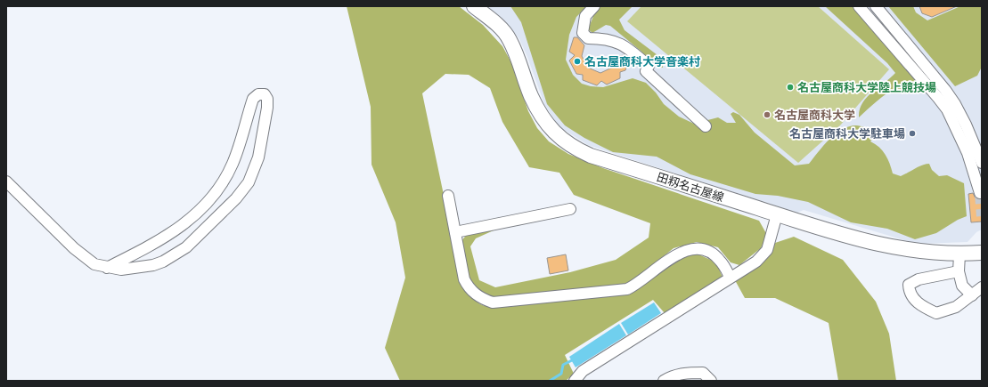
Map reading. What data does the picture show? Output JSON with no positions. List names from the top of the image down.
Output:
{
  "streets": {
    "main road": ["田籾名古屋線"]
  },
  "places": [
    "名古屋商科大学音楽村",
    "名古屋商科大学陸上競技場",
    "名古屋商科大学",
    "名古屋商科大学駐車場"
  ]
}
